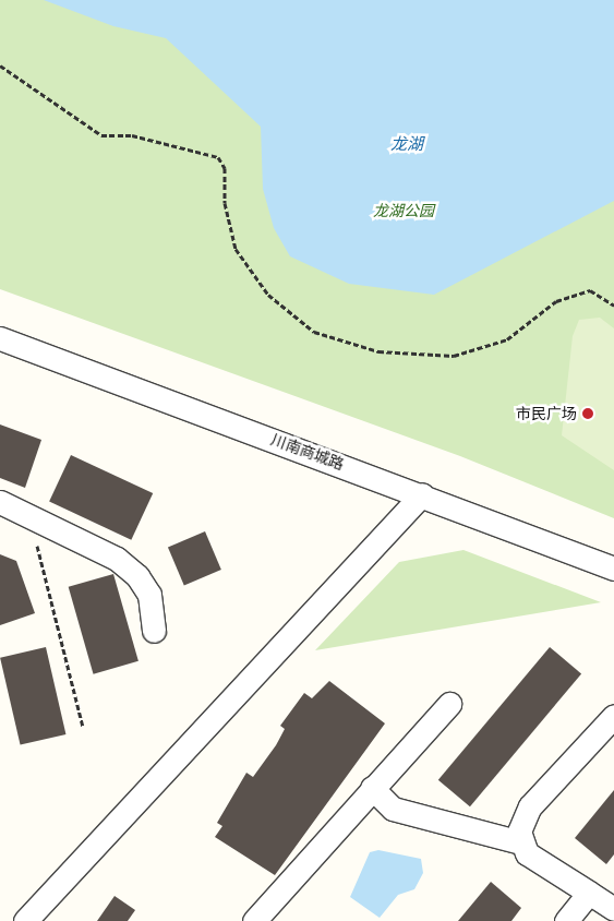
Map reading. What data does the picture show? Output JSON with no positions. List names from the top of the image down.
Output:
{
  "streets": {
    "street": ["川南商城路"]
  },
  "water": ["龙湖"],
  "parks": ["龙湖公园"],
  "places": ["市民广场"]
}
